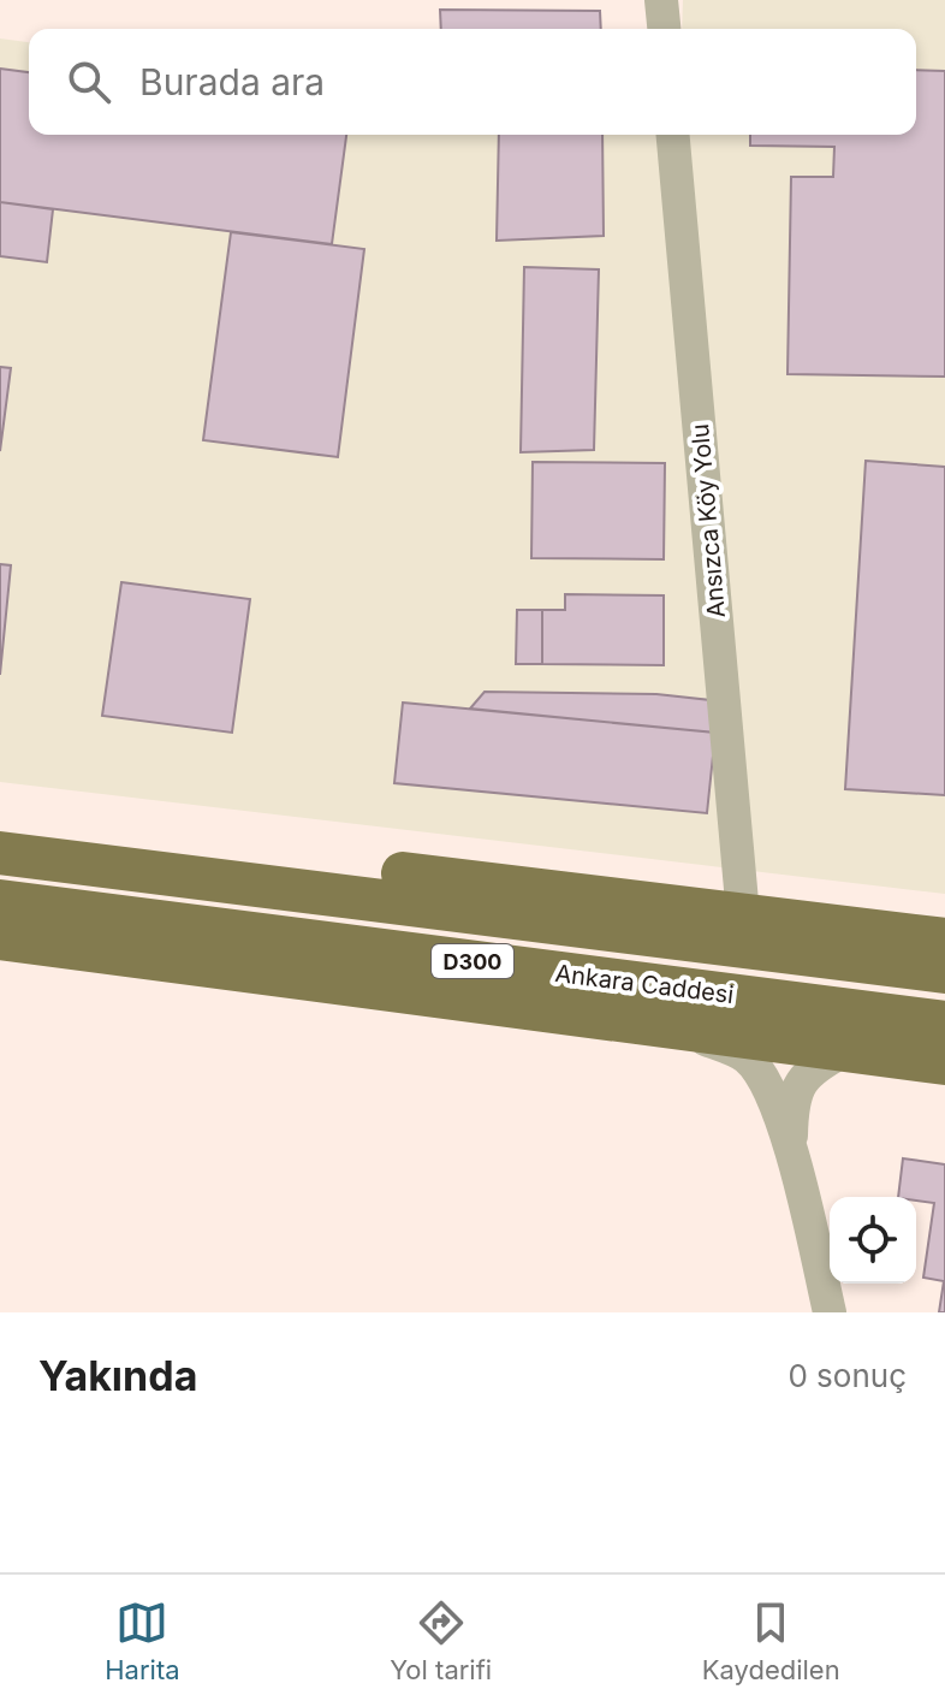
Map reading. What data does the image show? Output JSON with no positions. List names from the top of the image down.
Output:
{
  "streets": {
    "highway": ["D300", "Ankara Caddesi"],
    "street": ["Ansızca Köy Yolu"]
  },
  "page": {
    "search": "Burada ara",
    "heading": ["Yakında", "0 sonuç"],
    "nav": ["Harita", "Yol tarifi", "Kaydedilen"]
  }
}
